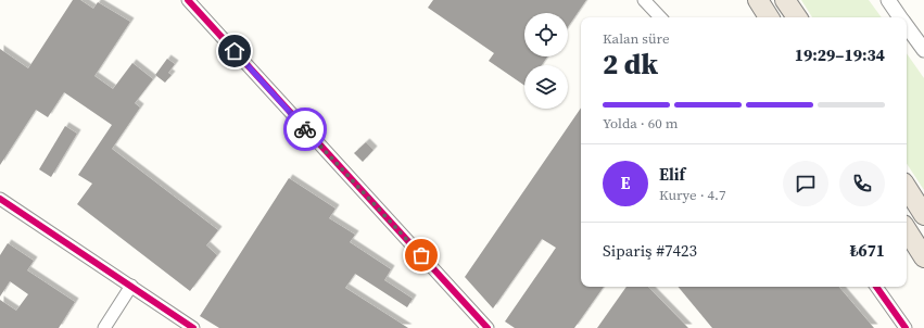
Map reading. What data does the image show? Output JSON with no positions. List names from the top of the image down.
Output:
{
  "page": {
    "heading": ["2 dk", "Kalan süre", "19:29–19:34"],
    "panel": [
      "Elif",
      "Kurye · 4.7",
      "Sipariş #7423",
      "₺671"
    ],
    "bar": "Yolda · 60 m",
    "round": "E"
  }
}
